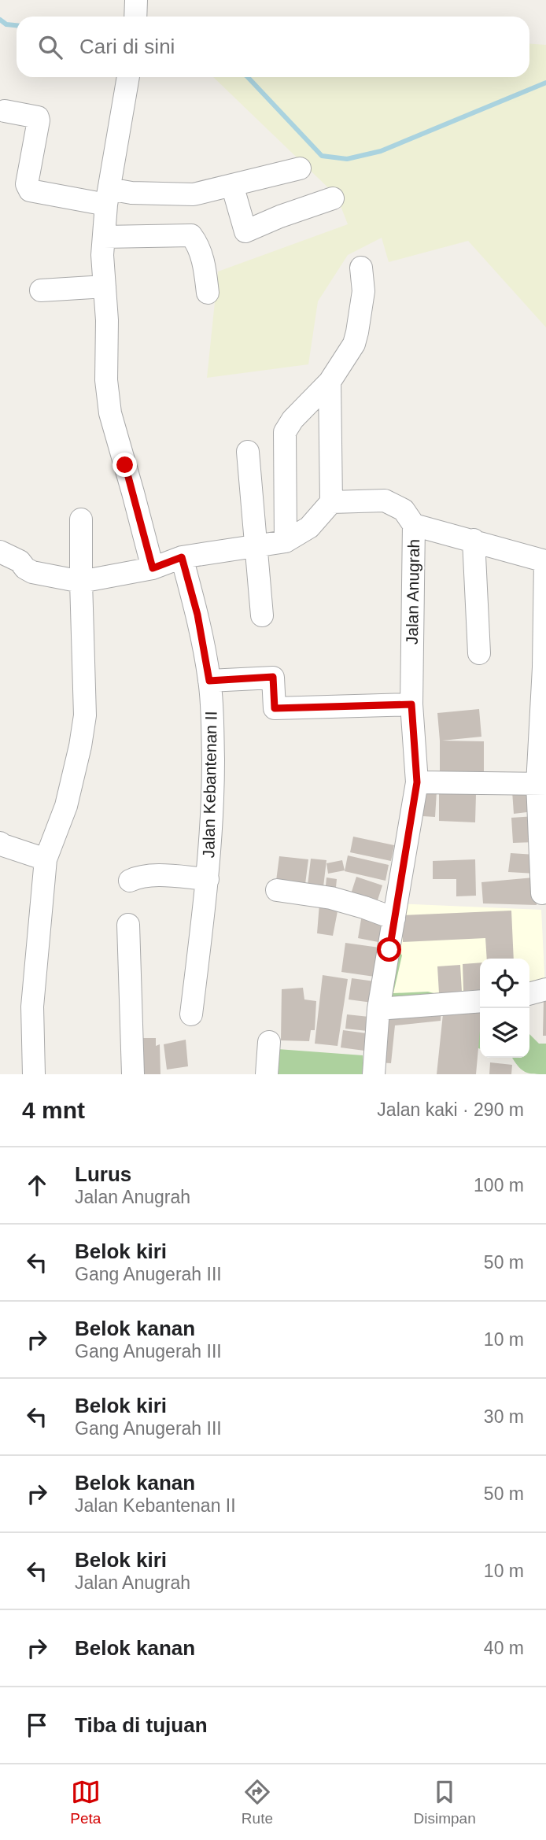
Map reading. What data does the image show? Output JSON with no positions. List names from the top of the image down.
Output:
{
  "streets": {
    "street": ["Jalan Anugrah", "Jalan Kebantenan II"]
  },
  "page": {
    "search": "Cari di sini",
    "heading": ["4 mnt", "Jalan kaki · 290 m"],
    "list": [
      ["Lurus", "Jalan Anugrah", "100 m"],
      ["Belok kiri", "Gang Anugerah III", "50 m"],
      ["Belok kanan", "Gang Anugerah III", "10 m"],
      ["Belok kiri", "Gang Anugerah III", "30 m"],
      ["Belok kanan", "Jalan Kebantenan II", "50 m"],
      ["Belok kiri", "Jalan Anugrah", "10 m"],
      ["Belok kanan", "40 m"],
      "Tiba di tujuan"
    ],
    "nav": ["Peta", "Rute", "Disimpan"]
  }
}
